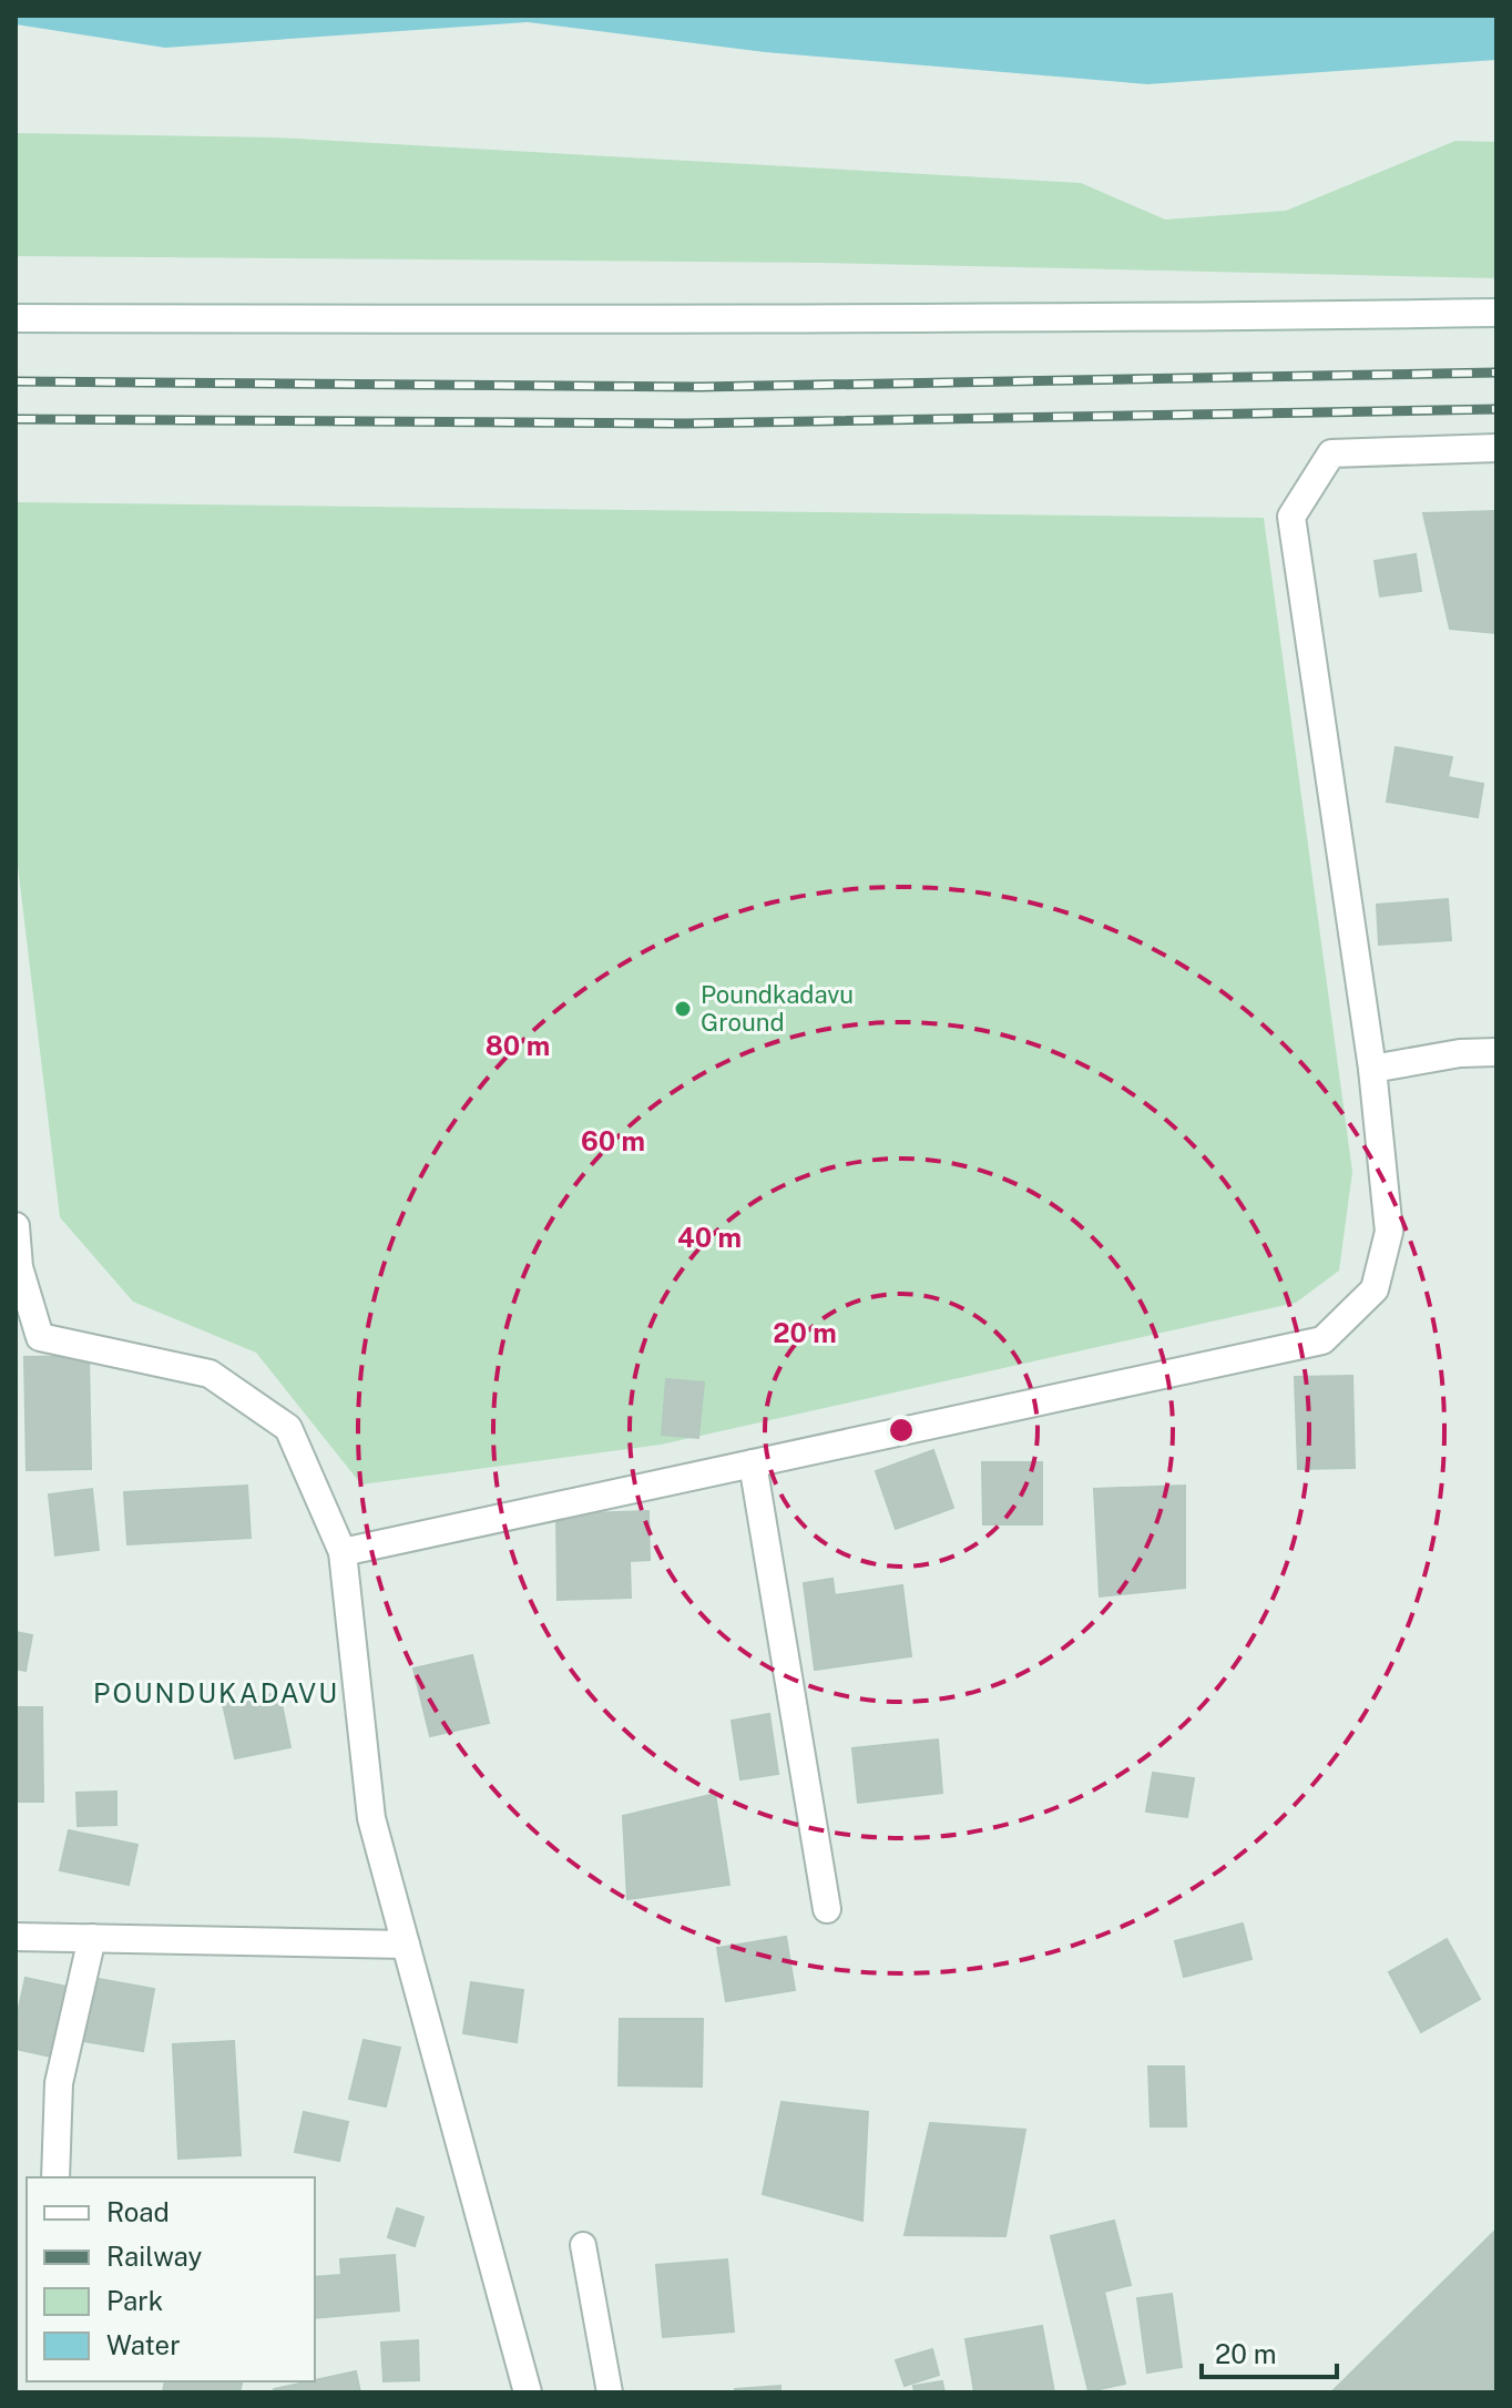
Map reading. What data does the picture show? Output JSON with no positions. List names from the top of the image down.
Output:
{
  "districts": ["POUNDUKADAVU"],
  "places": ["Poundkadavu Ground"],
  "legend": [
    "Road",
    "Railway",
    "Park",
    "Water"
  ],
  "scale_bar": "20 m",
  "rings": [
    "80 m",
    "60 m",
    "40 m",
    "20 m"
  ]
}
